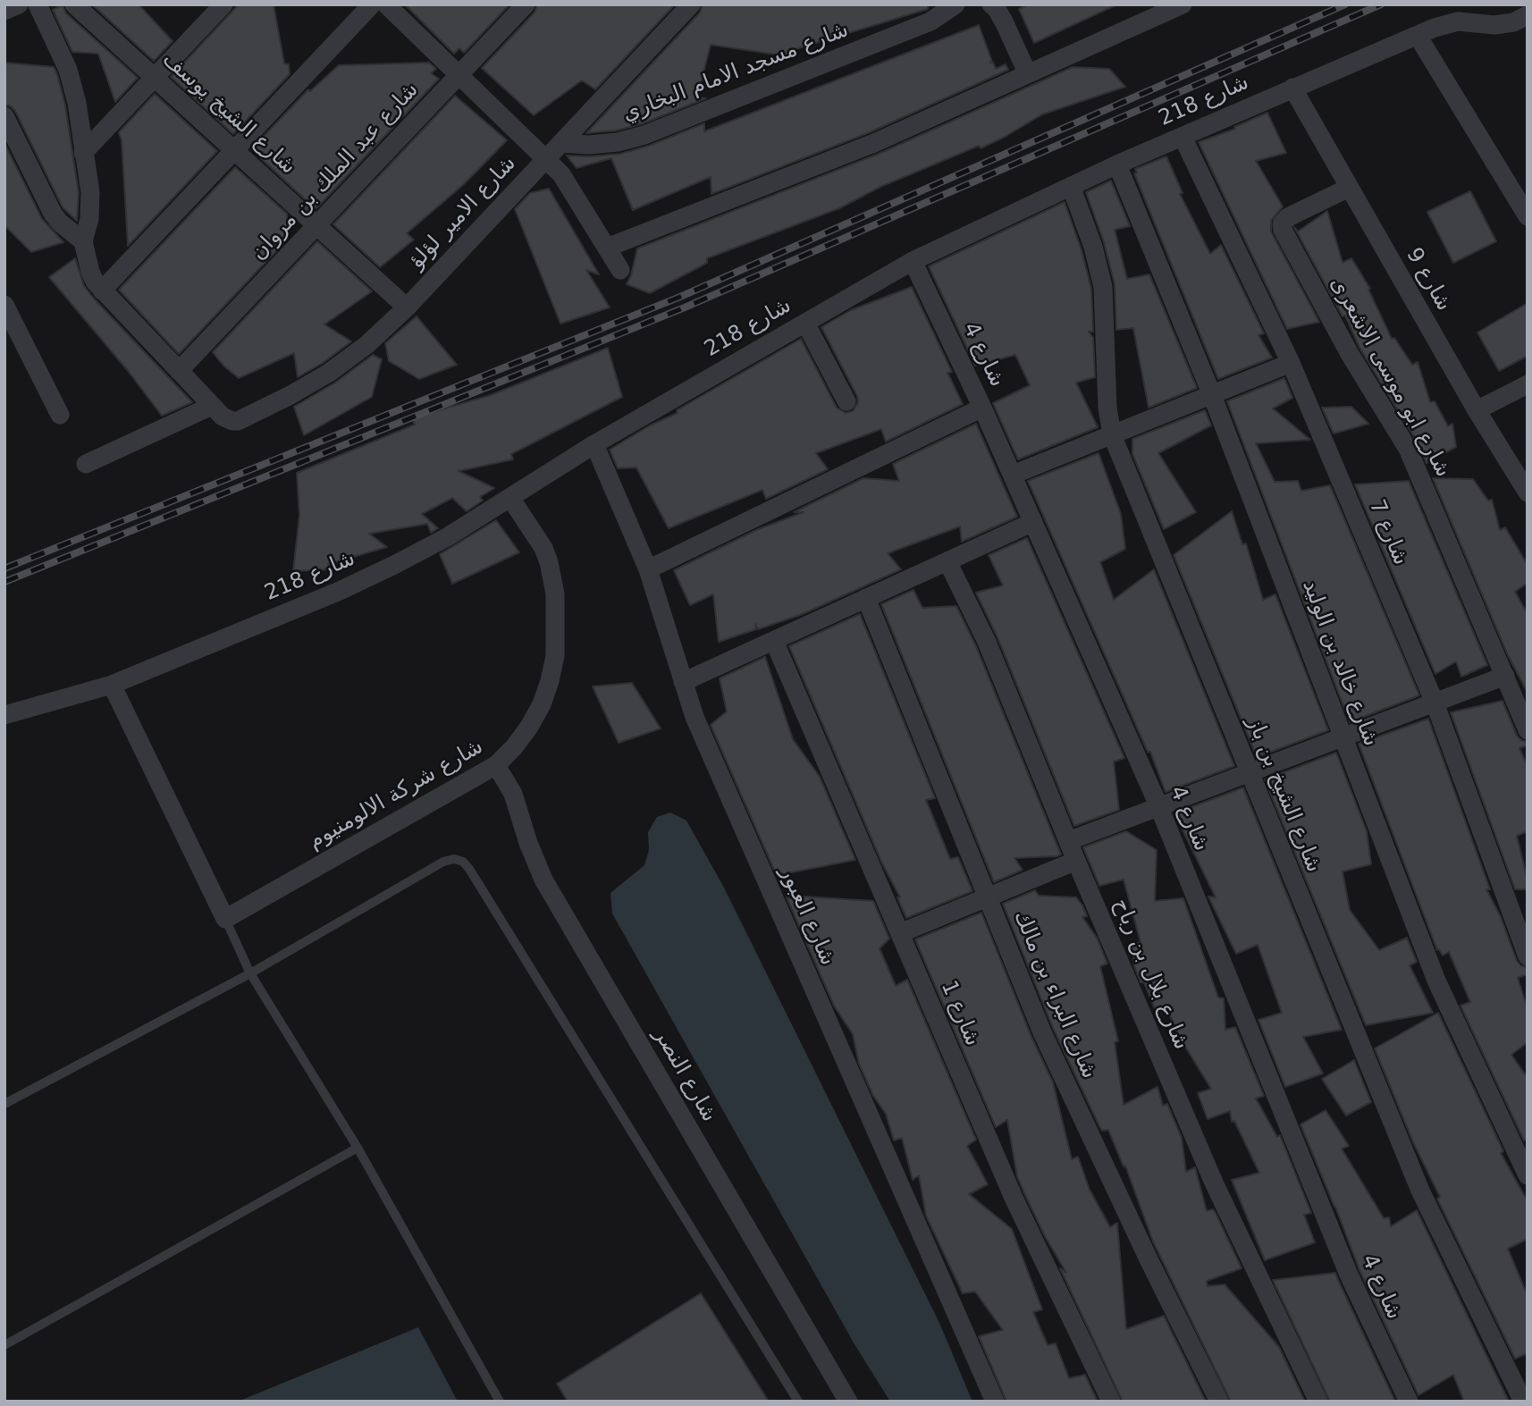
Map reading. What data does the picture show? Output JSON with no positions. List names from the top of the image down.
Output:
{
  "streets": {
    "street": [
      "شارع مسجد الامام البخاري",
      "شارع 218",
      "شارع الشيخ يوسف",
      "شارع عبد الملك بن مروان",
      "شارع الامير لؤلؤ",
      "شارع 9",
      "شارع 4",
      "شارع ابو موسى الاشعرى",
      "شارع 7",
      "شارع خالد بن الوليد",
      "شارع شركة الالومنيوم",
      "شارع الشيخ بن باز",
      "شارع العبور",
      "شارع بلال بن رباح",
      "شارع البراء بن مالك",
      "شارع 1",
      "شارع النصر"
    ]
  },
  "crossings": [
    ["شارع مسجد الامام البخاري", "شارع الامير لؤلؤ"],
    ["شارع 218", "شارع 9"],
    ["شارع 218", "شارع 4"],
    ["شارع 218", "شارع 7"],
    ["شارع 218", "شارع خالد بن الوليد"],
    ["شارع 218", "شارع شركة الالومنيوم"],
    ["شارع 218", "شارع الشيخ بن باز"],
    ["شارع 218", "شارع العبور"],
    ["شارع الشيخ يوسف", "شارع عبد الملك بن مروان"],
    ["شارع الشيخ يوسف", "شارع الامير لؤلؤ"],
    ["شارع 9", "شارع ابو موسى الاشعرى"],
    ["شارع شركة الالومنيوم", "شارع النصر"]
  ]
}
